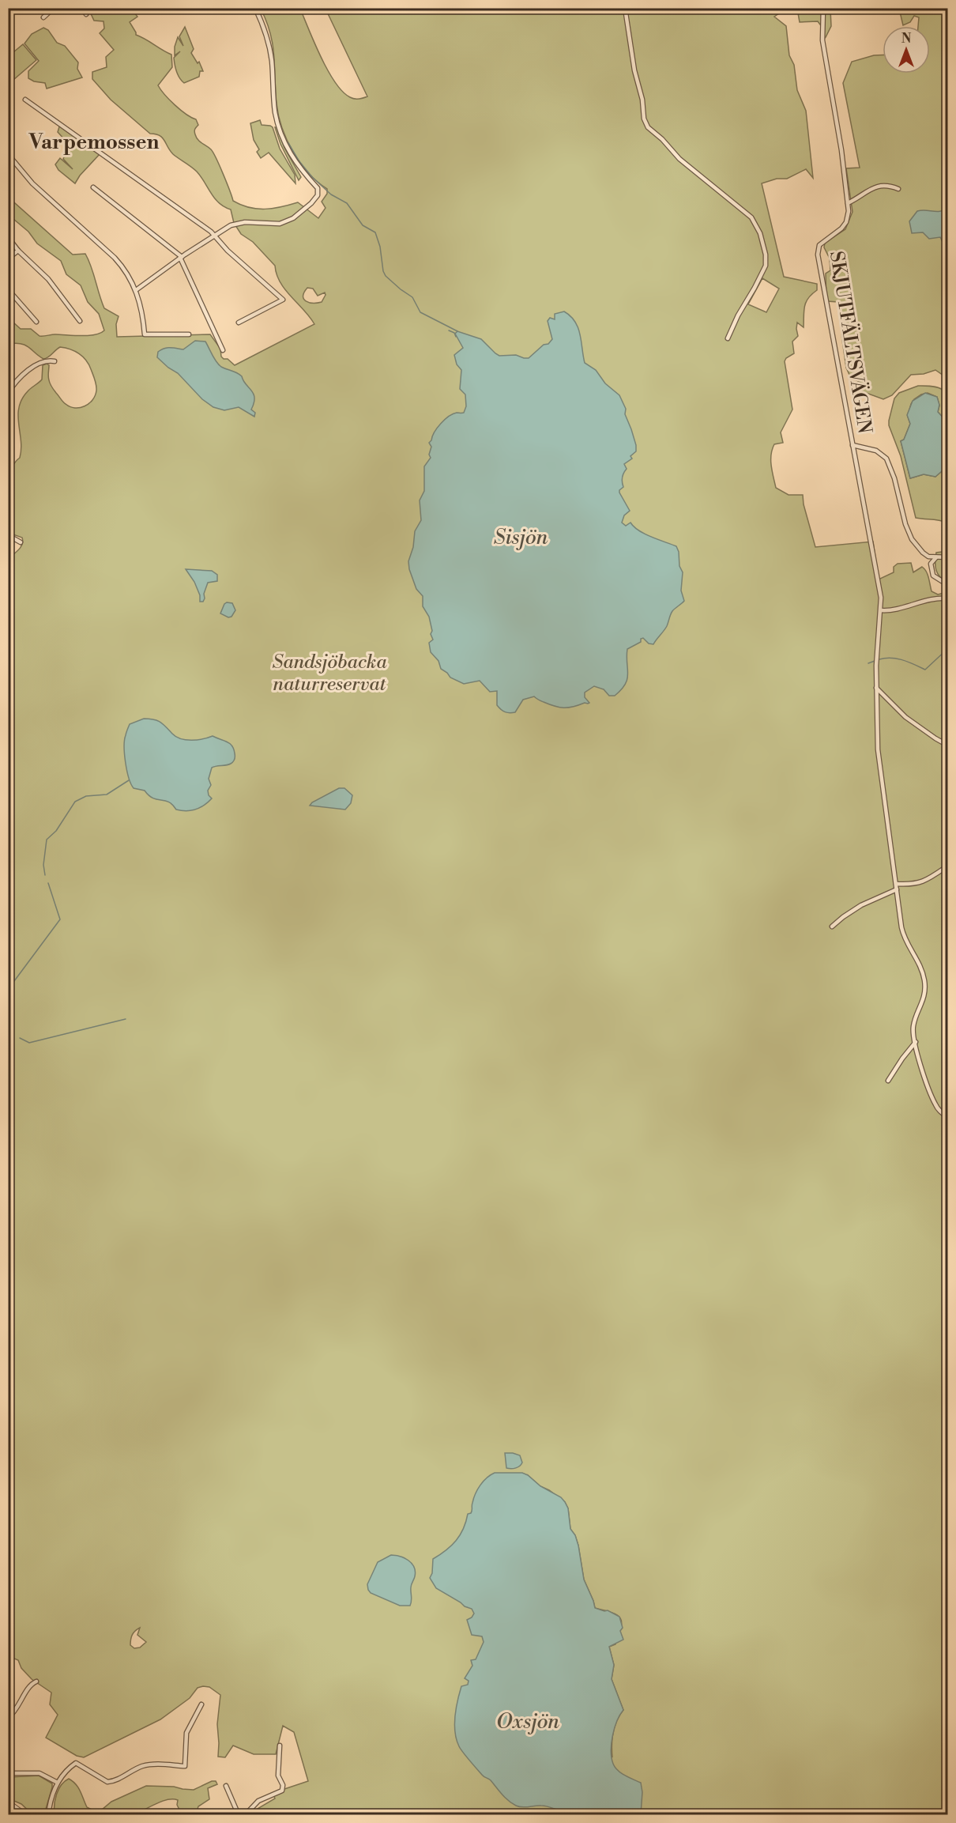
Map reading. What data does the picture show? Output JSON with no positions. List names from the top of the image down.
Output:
{
  "streets": {
    "street": ["SKJUTFÄLTSVÄGEN"]
  },
  "districts": ["Varpemossen"],
  "water": ["Sisjön", "Oxsjön"],
  "parks": ["Sandsjöbacka naturreservat"],
  "north": "top"
}
